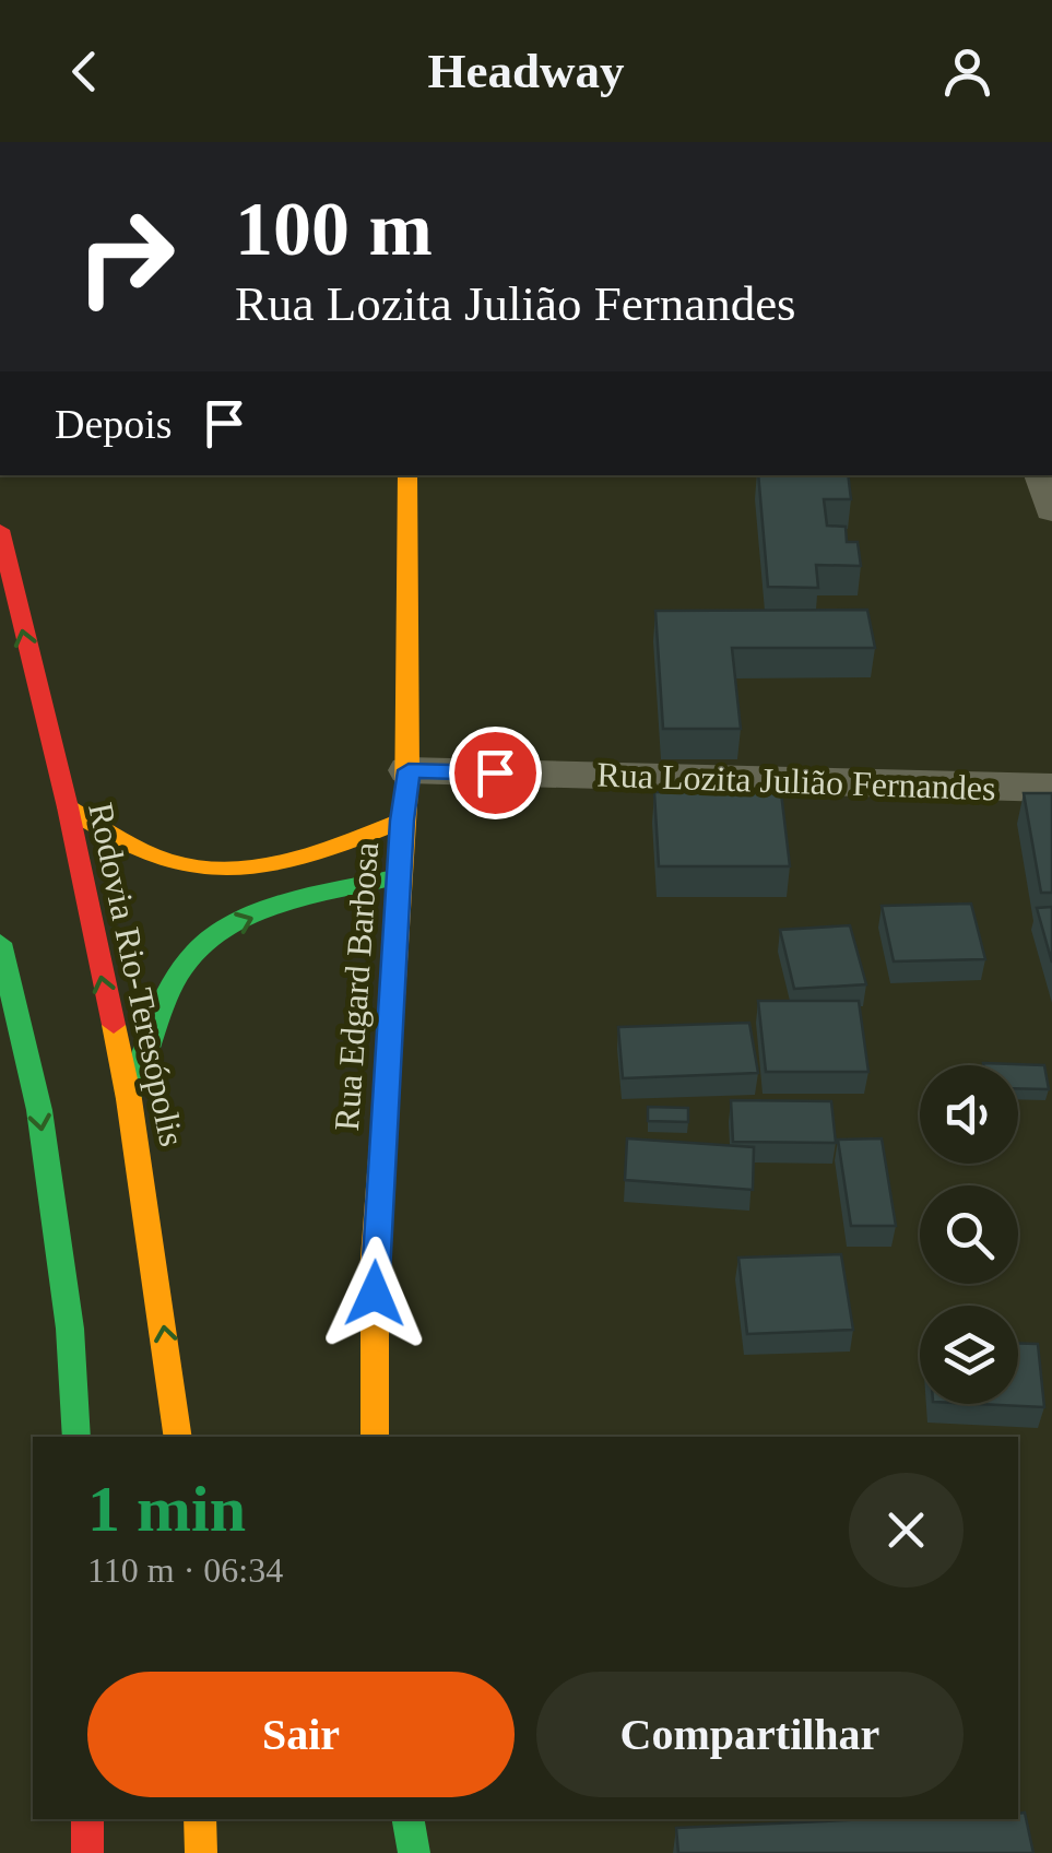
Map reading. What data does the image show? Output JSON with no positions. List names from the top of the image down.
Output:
{
  "streets": {
    "main road": ["Rodovia Rio-Teresópolis", "Rua Edgard Barbosa"],
    "street": ["Rua Lozita Julião Fernandes"]
  },
  "crossings": [
    ["Rua Lozita Julião Fernandes", "Rua Edgard Barbosa"]
  ],
  "page": {
    "header": "Headway",
    "turn": ["100 m", "Rua Lozita Julião Fernandes"],
    "then": "Depois",
    "heading": ["1 min", "110 m · 06:34"],
    "buttons": ["Sair", "Compartilhar"]
  }
}
